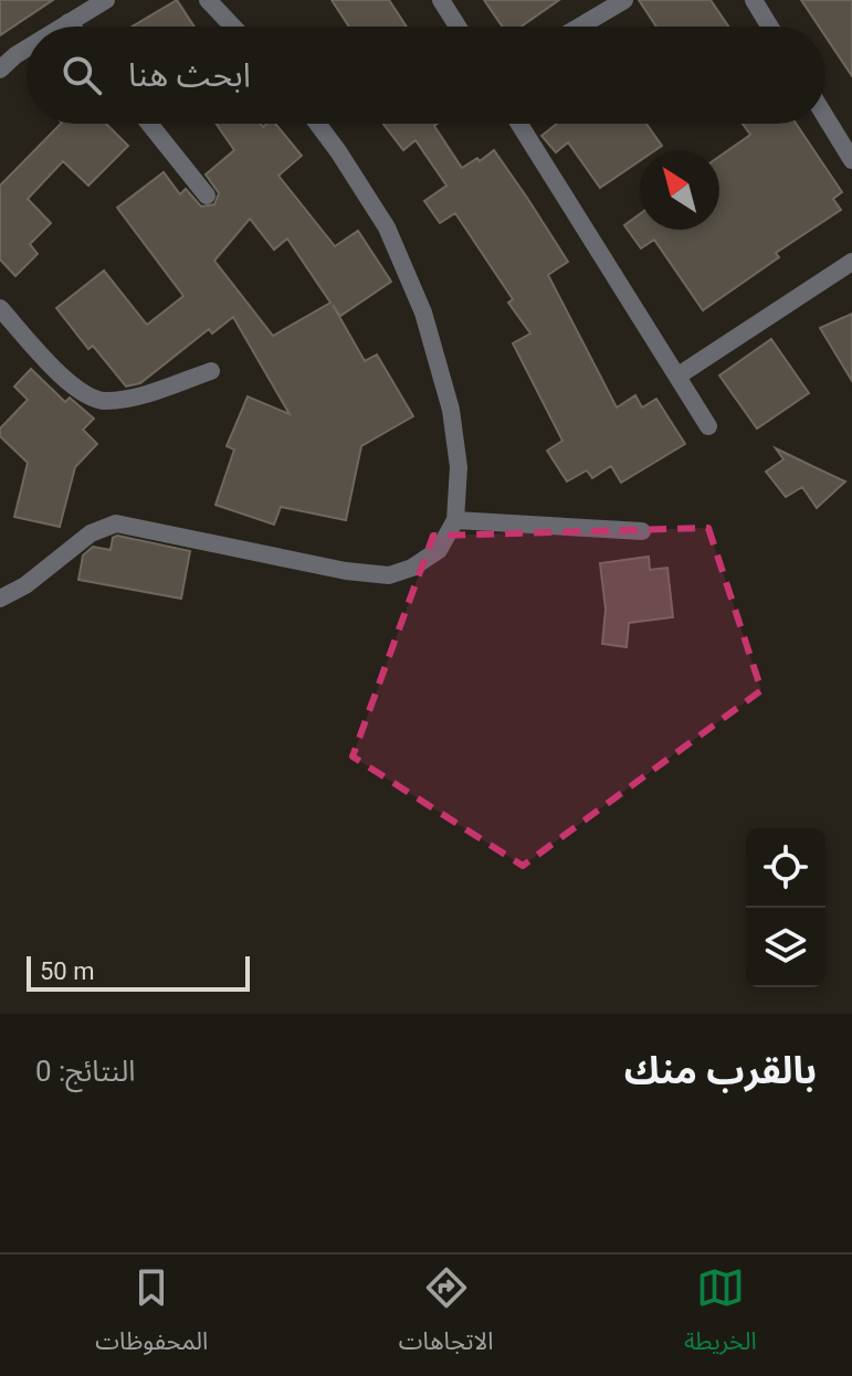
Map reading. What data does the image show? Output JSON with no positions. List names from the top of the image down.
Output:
{
  "scale_bar": "50 m",
  "north": "top left",
  "page": {
    "search": "ابحث هنا",
    "scale": "50 m",
    "heading": ["بالقرب منك", "النتائج: 0"],
    "nav": ["الخريطة", "الاتجاهات", "المحفوظات"]
  }
}
